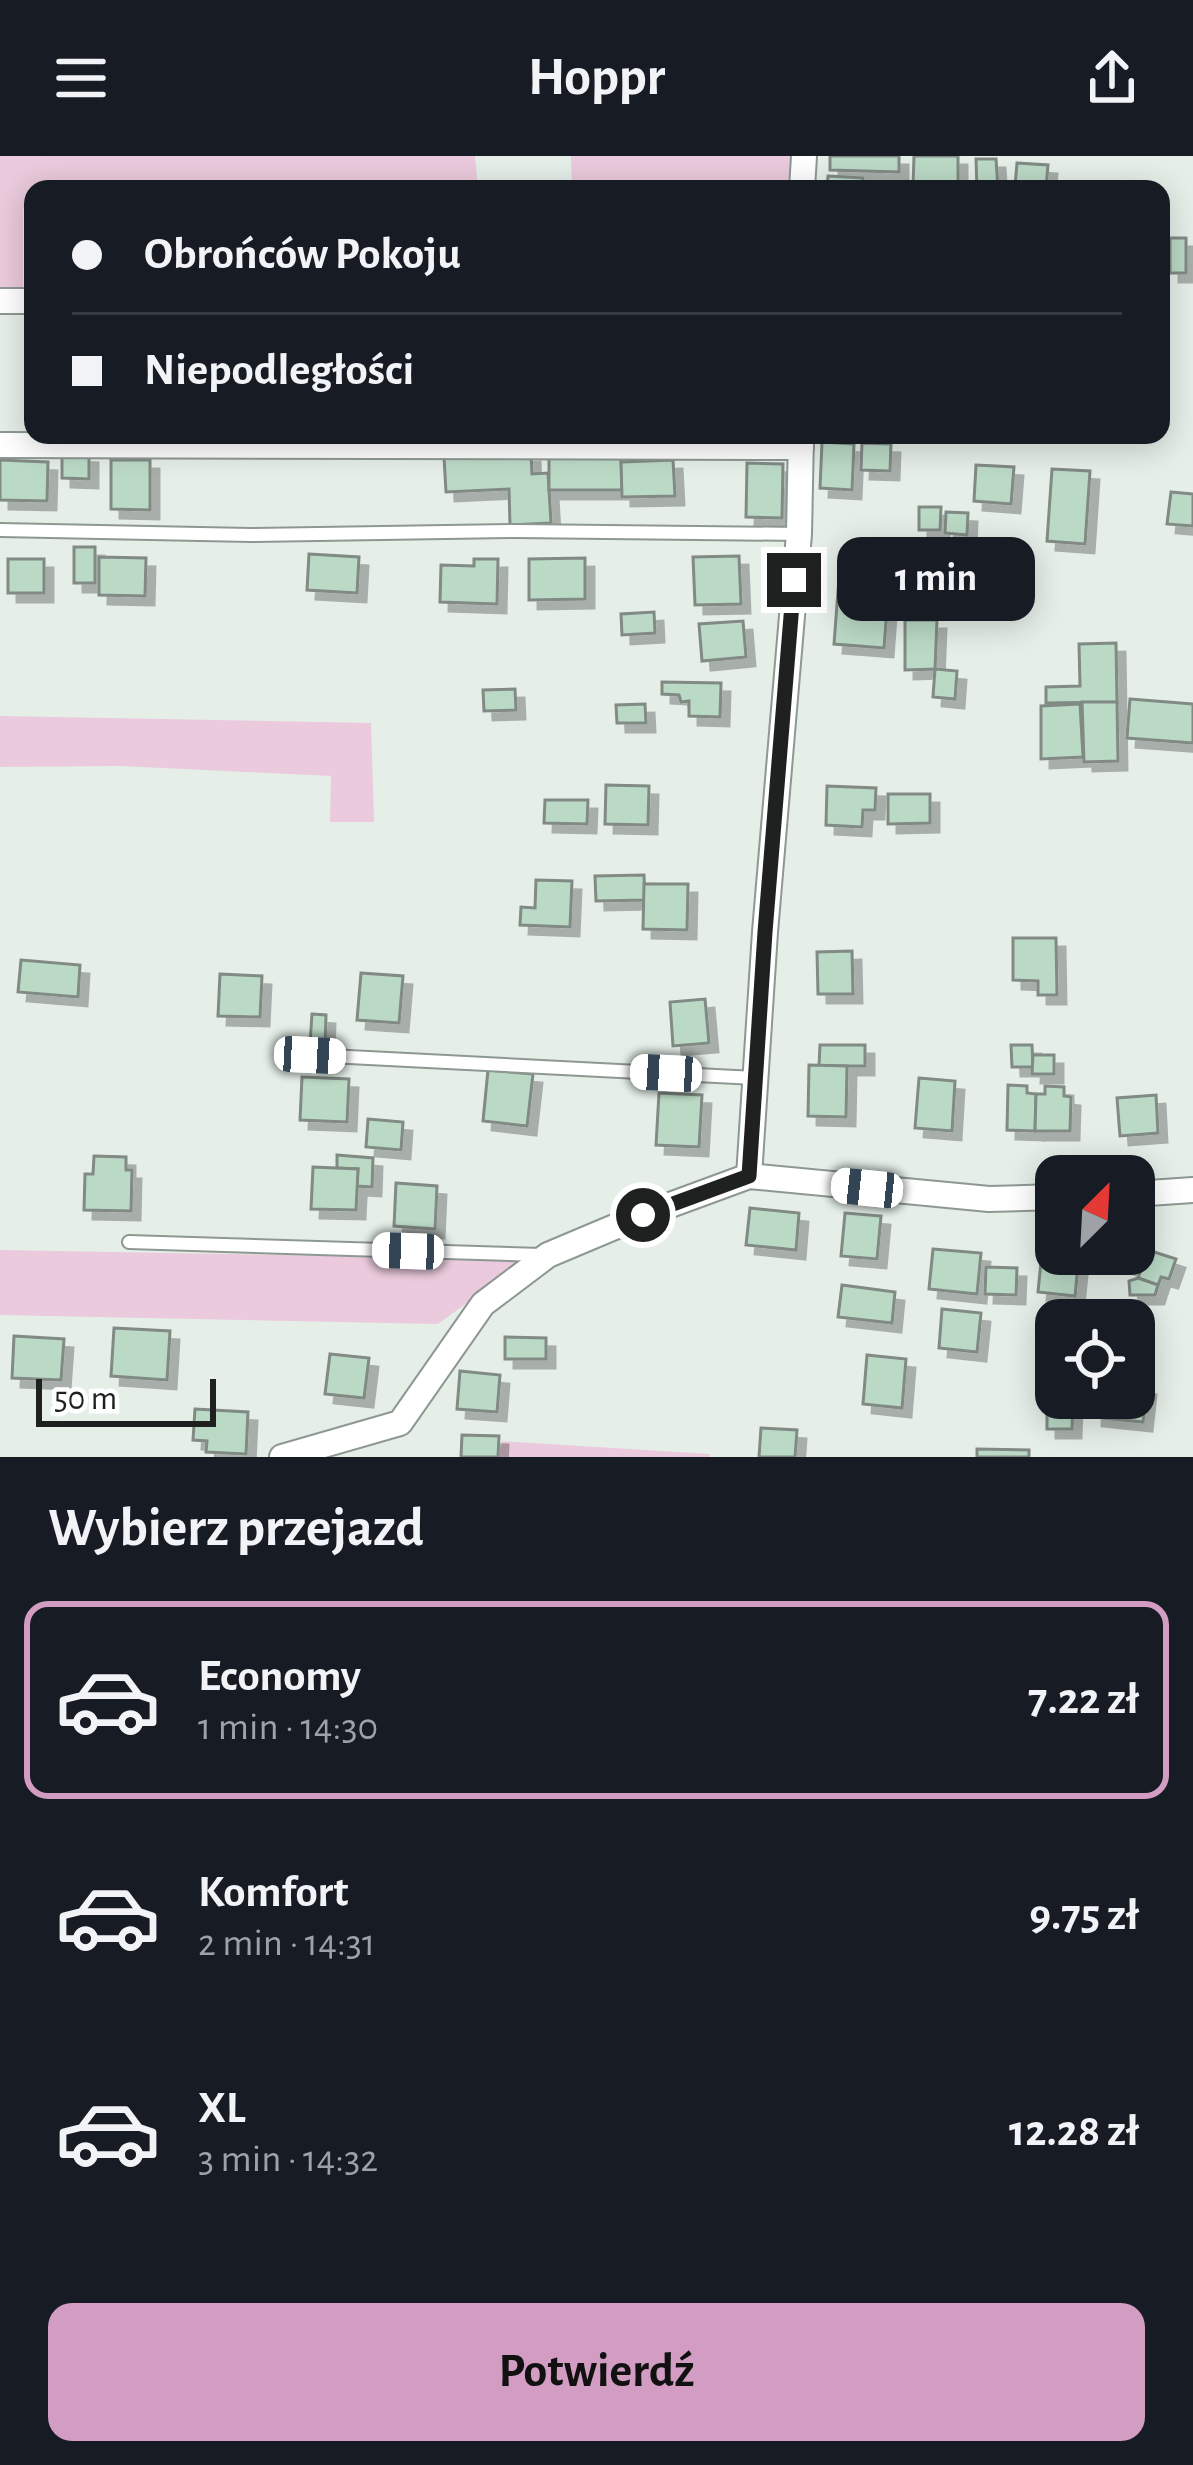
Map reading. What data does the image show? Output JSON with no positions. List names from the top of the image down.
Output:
{
  "scale_bar": "50 m",
  "north": "top right",
  "page": {
    "header": "Hoppr",
    "banner": ["Obrońców Pokoju", "Niepodległości"],
    "bubble": "1 min",
    "scale": "50 m",
    "heading": "Wybierz przejazd",
    "list": [
      {
        "name": "Economy",
        "note": "1 min · 14:30",
        "value": "7.22 zł"
      },
      {
        "name": "Komfort",
        "note": "2 min · 14:31",
        "value": "9.75 zł"
      },
      {
        "name": "XL",
        "note": "3 min · 14:32",
        "value": "12.28 zł"
      }
    ],
    "buttons": "Potwierdź"
  }
}
